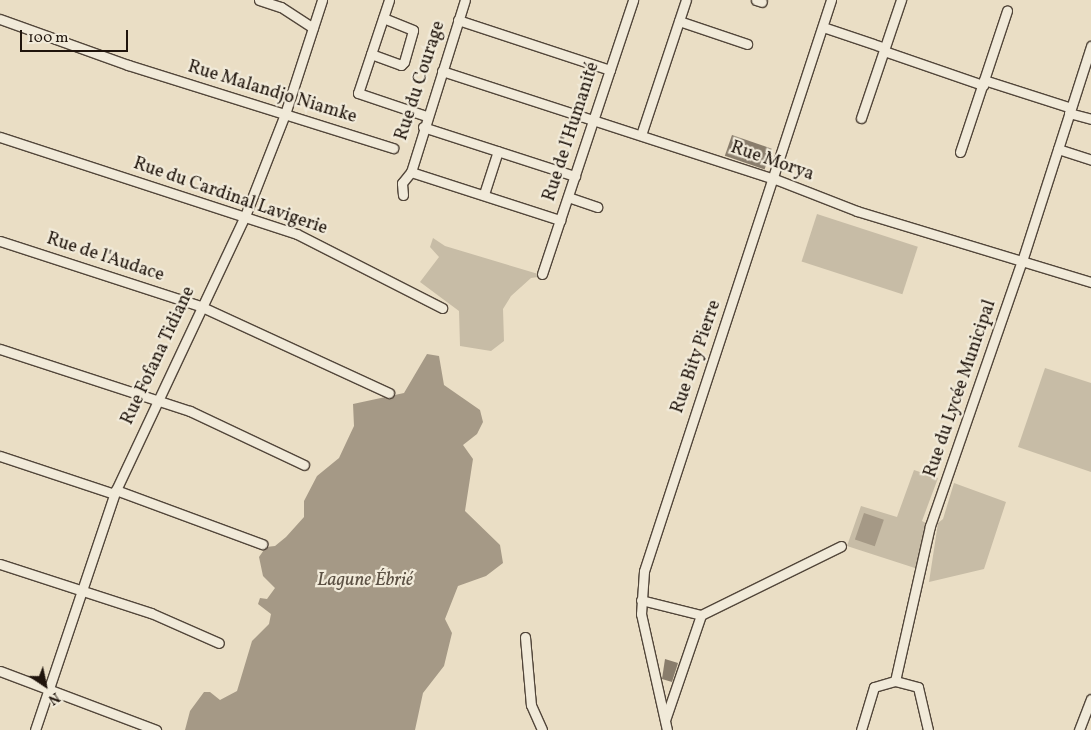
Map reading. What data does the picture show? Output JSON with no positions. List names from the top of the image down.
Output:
{
  "streets": {
    "street": [
      "Rue du Courage",
      "Rue Malandjo Niamke",
      "Rue de l'Humanité",
      "Rue Morya",
      "Rue du Cardinal Lavigerie",
      "Rue de l'Audace",
      "Rue Fofana Tidiane",
      "Rue Bity Pierre",
      "Rue du Lycée Municipal"
    ]
  },
  "crossings": [
    ["Rue du Courage", "Rue Morya"],
    ["Rue Malandjo Niamke", "Rue Fofana Tidiane"],
    ["Rue de l'Humanité", "Rue Morya"],
    ["Rue Morya", "Rue Bity Pierre"],
    ["Rue Morya", "Rue du Lycée Municipal"],
    ["Rue du Cardinal Lavigerie", "Rue Fofana Tidiane"],
    ["Rue de l'Audace", "Rue Fofana Tidiane"]
  ],
  "water": ["Lagune Ébrié"],
  "scale_bar": "100 m",
  "north": "bottom right"
}
